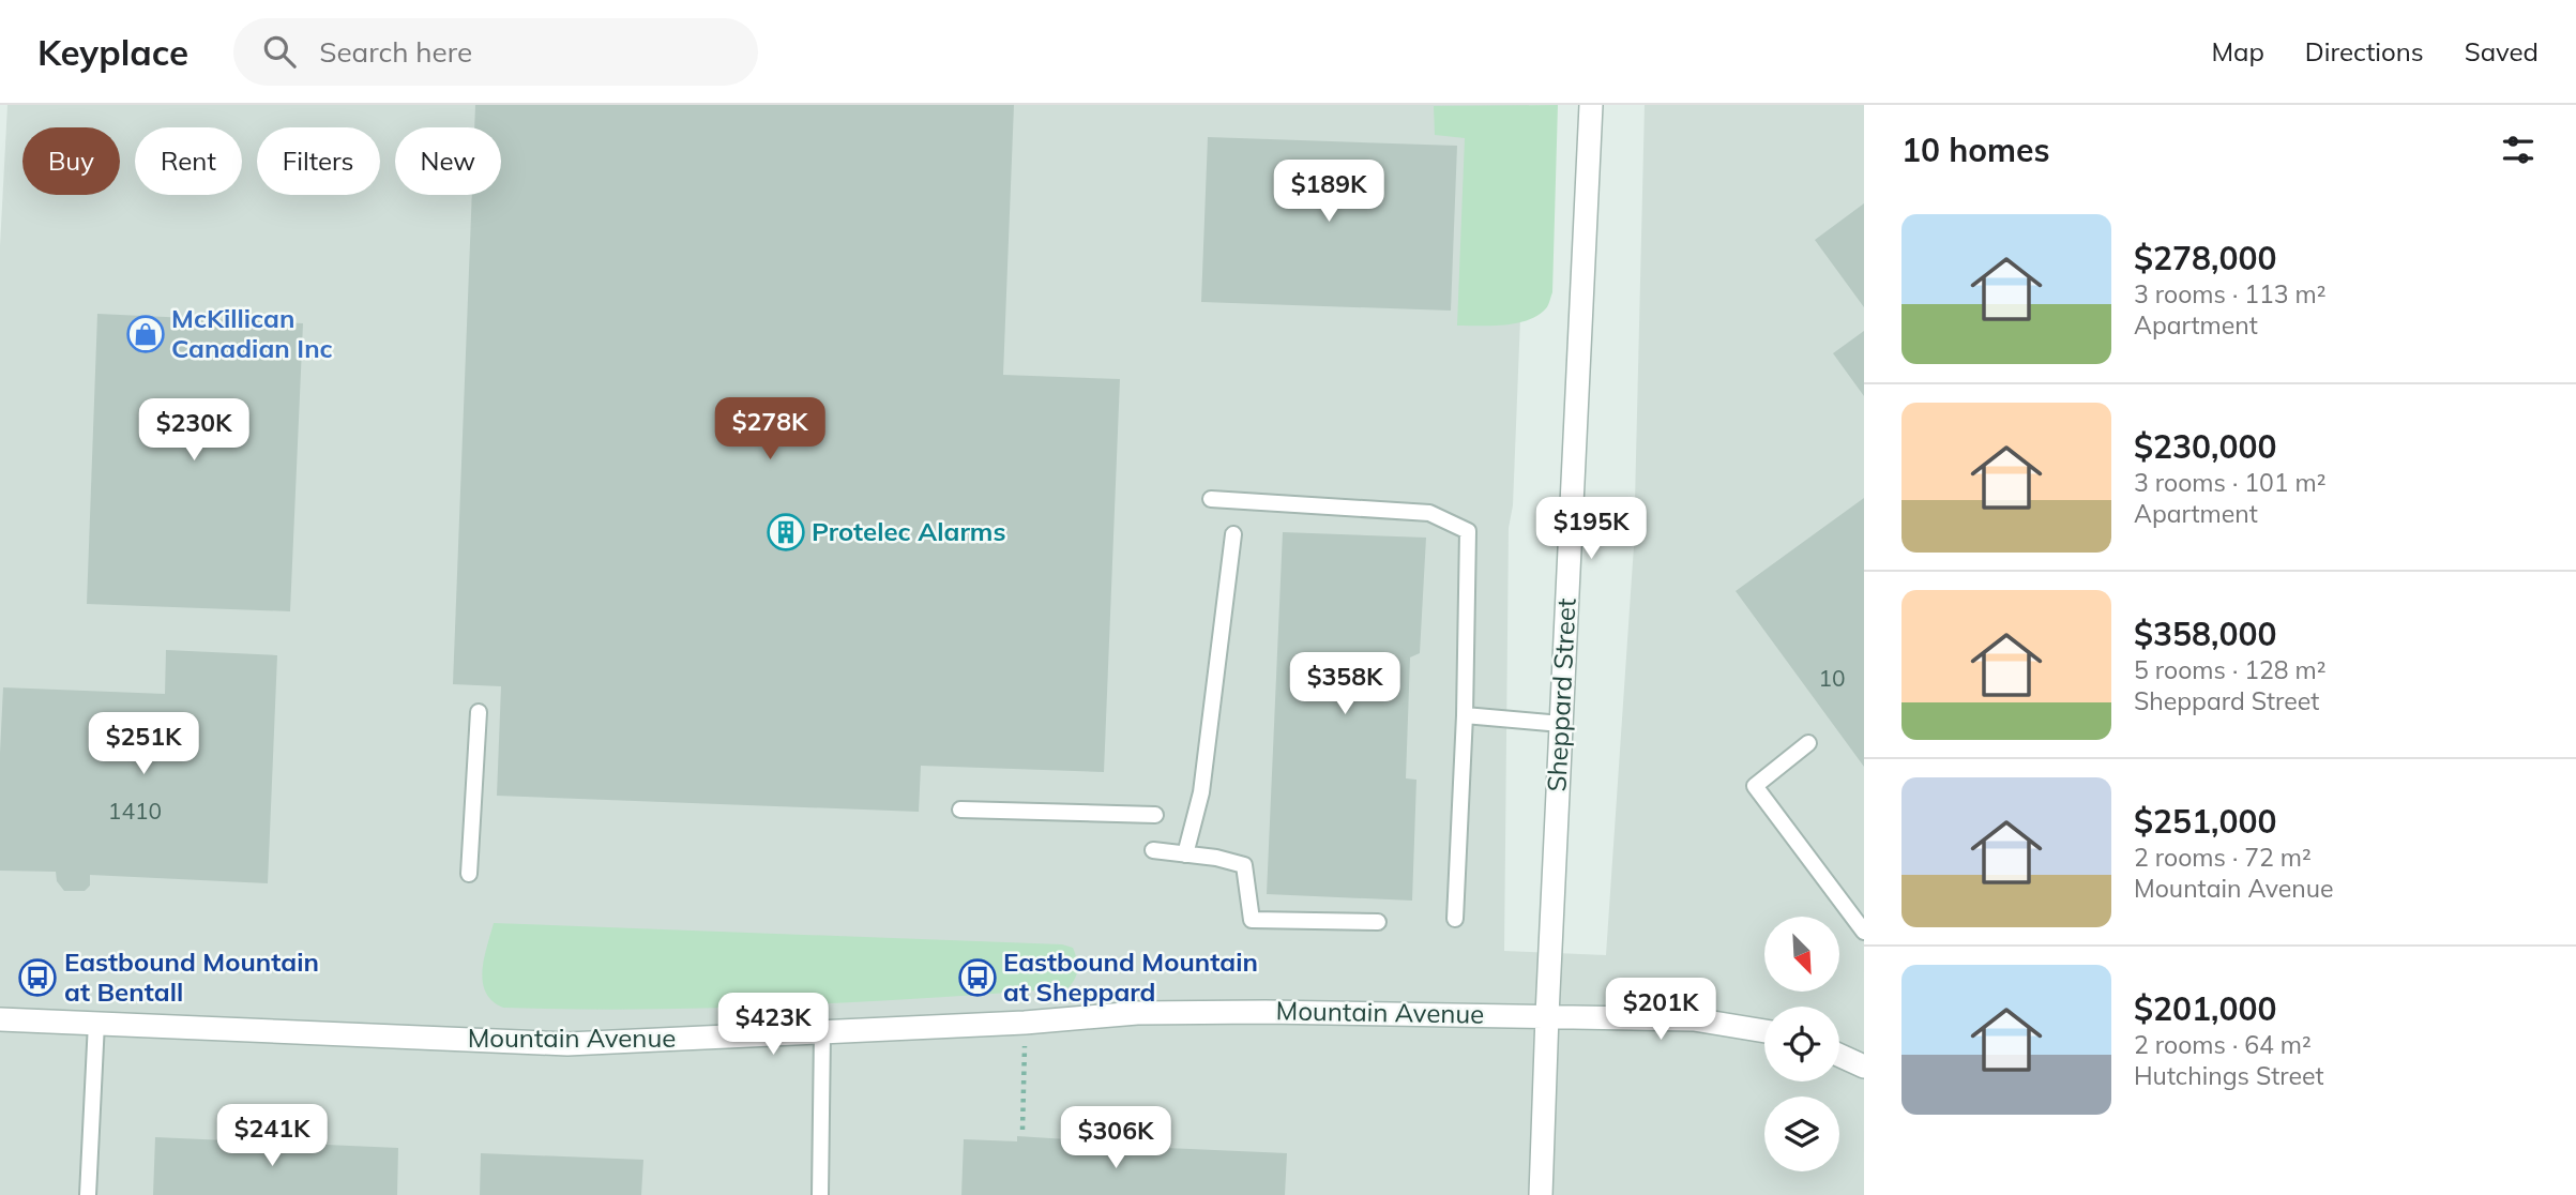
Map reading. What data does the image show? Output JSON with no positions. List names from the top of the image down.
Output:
{
  "streets": {
    "street": ["Sheppard Street", "Mountain Avenue"]
  },
  "crossings": [
    ["Sheppard Street", "Mountain Avenue"]
  ],
  "places": {
    "shop": ["McKillican Canadian Inc"],
    "building": ["Protelec Alarms"],
    "bus stop": ["Eastbound Mountain at Bentall", "Eastbound Mountain at Sheppard"]
  },
  "house_numbers": ["10", "1410"],
  "north": "bottom right",
  "page": {
    "header": "Keyplace",
    "search": "Search here",
    "nav": ["Map", "Directions", "Saved"],
    "heading": "10 homes",
    "chip": [
      "Buy",
      "Rent",
      "Filters",
      "New"
    ],
    "price": [
      "$189K",
      "$278K",
      "$230K",
      "$195K",
      "$358K",
      "$251K",
      "$201K",
      "$423K",
      "$241K",
      "$306K"
    ],
    "list": [
      {
        "name": "$278,000",
        "note": "3 rooms · 113 m² · Apartment"
      },
      {
        "name": "$230,000",
        "note": "3 rooms · 101 m² · Apartment"
      },
      {
        "name": "$358,000",
        "note": "5 rooms · 128 m² · Sheppard Street"
      },
      {
        "name": "$251,000",
        "note": "2 rooms · 72 m² · Mountain Avenue"
      },
      {
        "name": "$201,000",
        "note": "2 rooms · 64 m² · Hutchings Street"
      }
    ]
  }
}
